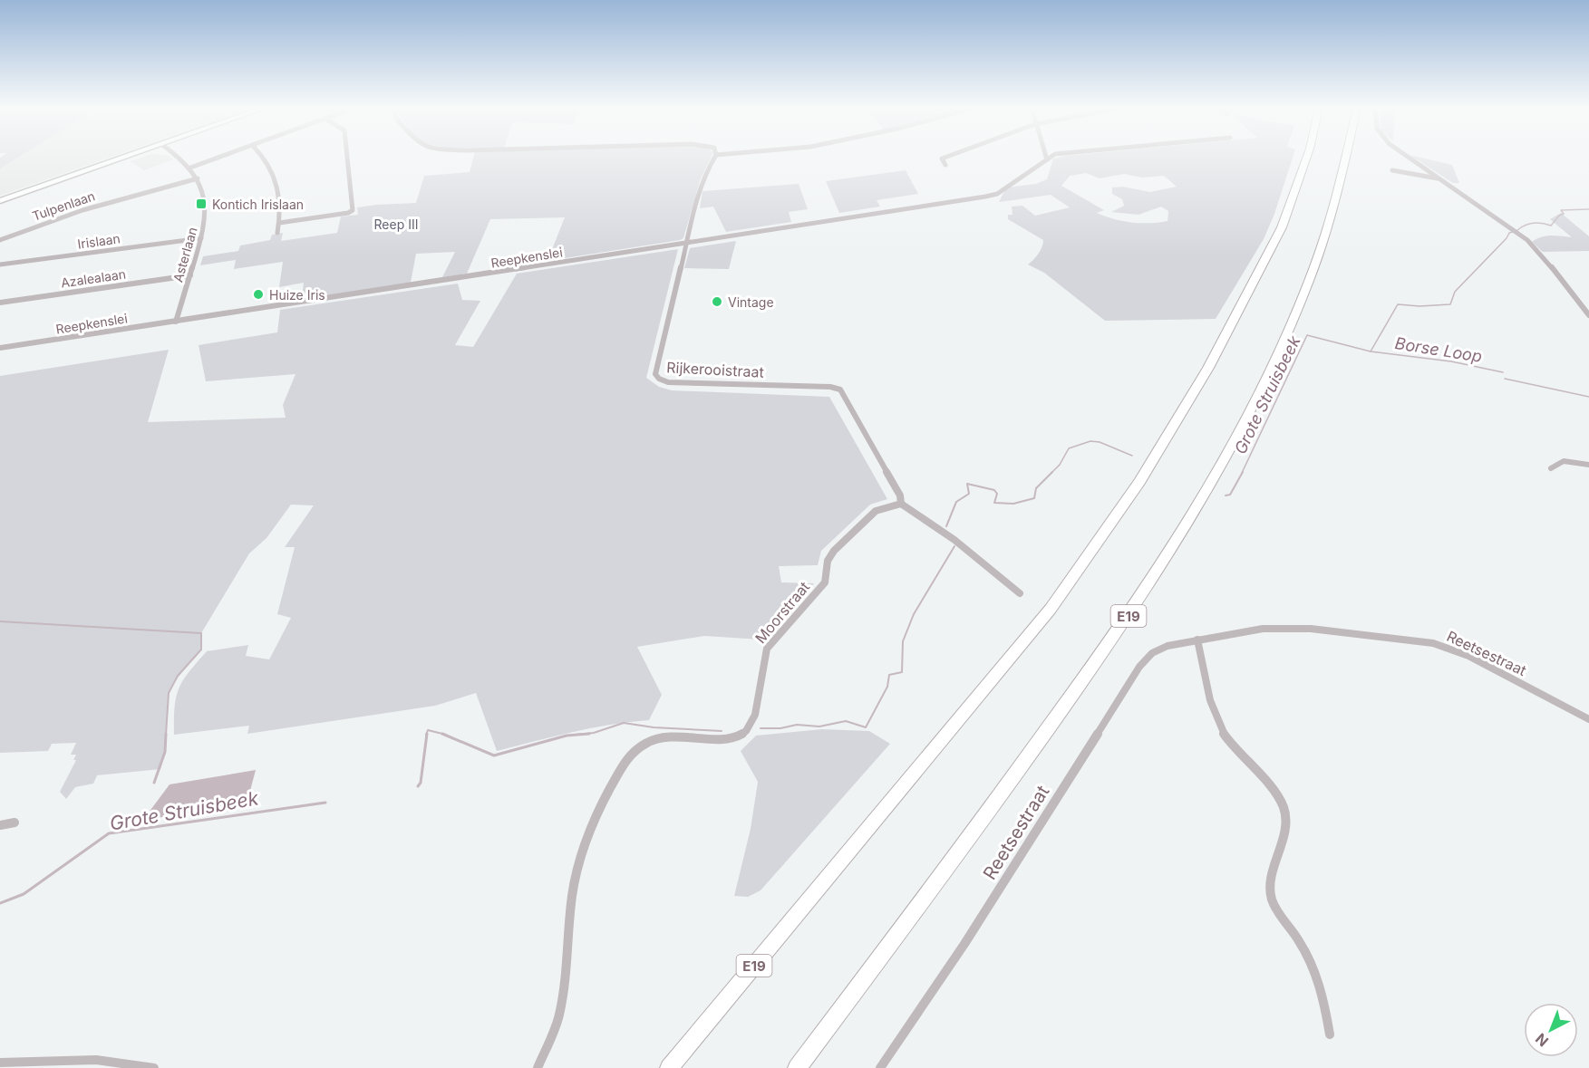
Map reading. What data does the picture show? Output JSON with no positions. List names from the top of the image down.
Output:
{
  "streets": {
    "highway": ["E19"],
    "street": [
      "Tulpenlaan",
      "Irislaan",
      "Asterlaan",
      "Reepkenslei",
      "Azalealaan",
      "Rijkerooistraat",
      "Moorstraat",
      "Reetsestraat"
    ]
  },
  "crossings": [
    ["Tulpenlaan", "Asterlaan"],
    ["Irislaan", "Asterlaan"],
    ["Asterlaan", "Reepkenslei"],
    ["Asterlaan", "Azalealaan"],
    ["Reepkenslei", "Rijkerooistraat"],
    ["Rijkerooistraat", "Moorstraat"]
  ],
  "water": ["Borse Loop", "Grote Struisbeek"],
  "parks": ["Reep III"],
  "places": {
    "transit": ["Kontich Irislaan"],
    "other": ["Huize Iris", "Vintage"]
  },
  "north": "bottom left"
}
